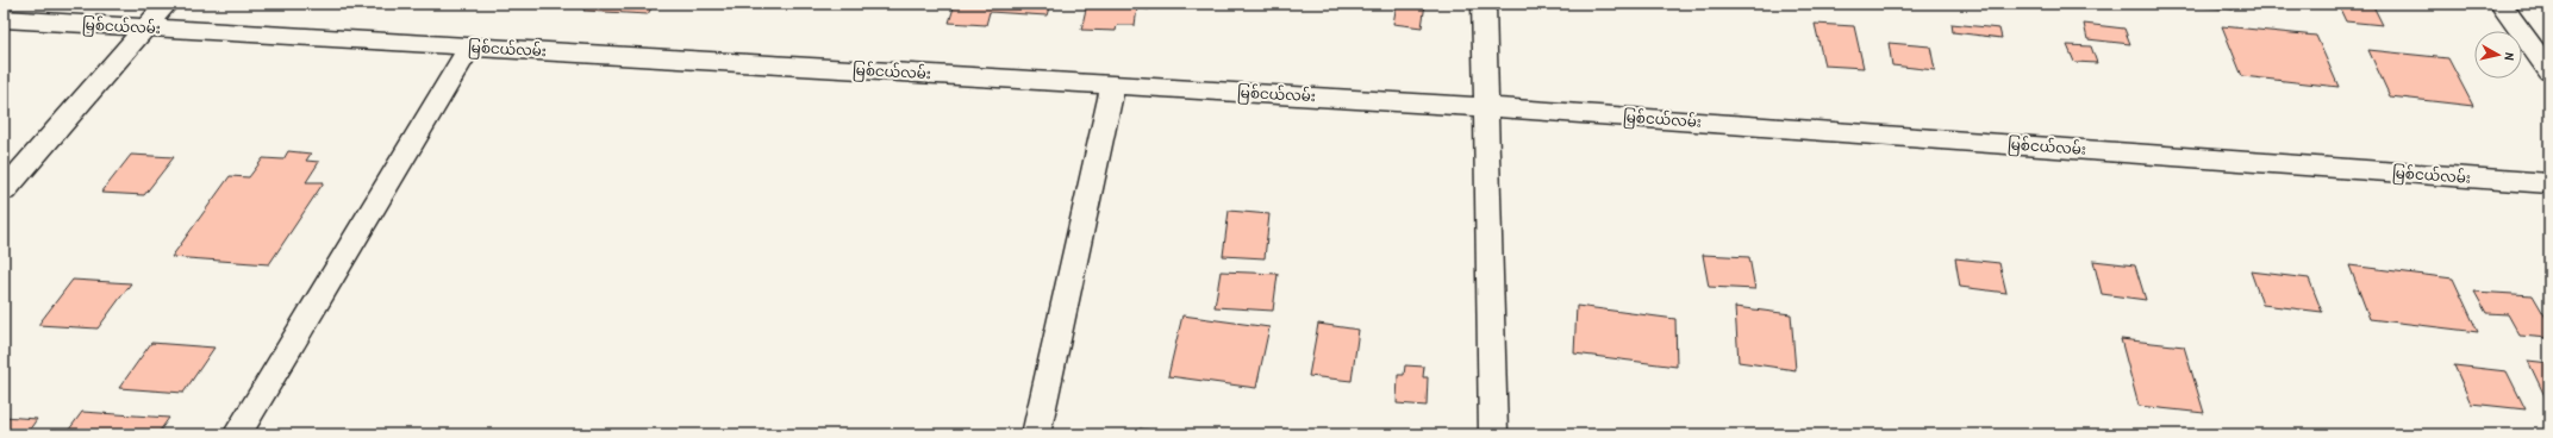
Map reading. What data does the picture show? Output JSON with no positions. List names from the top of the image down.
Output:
{
  "streets": {
    "street": ["မြစ်ငယ်လမ်း"]
  },
  "north": "right"
}
